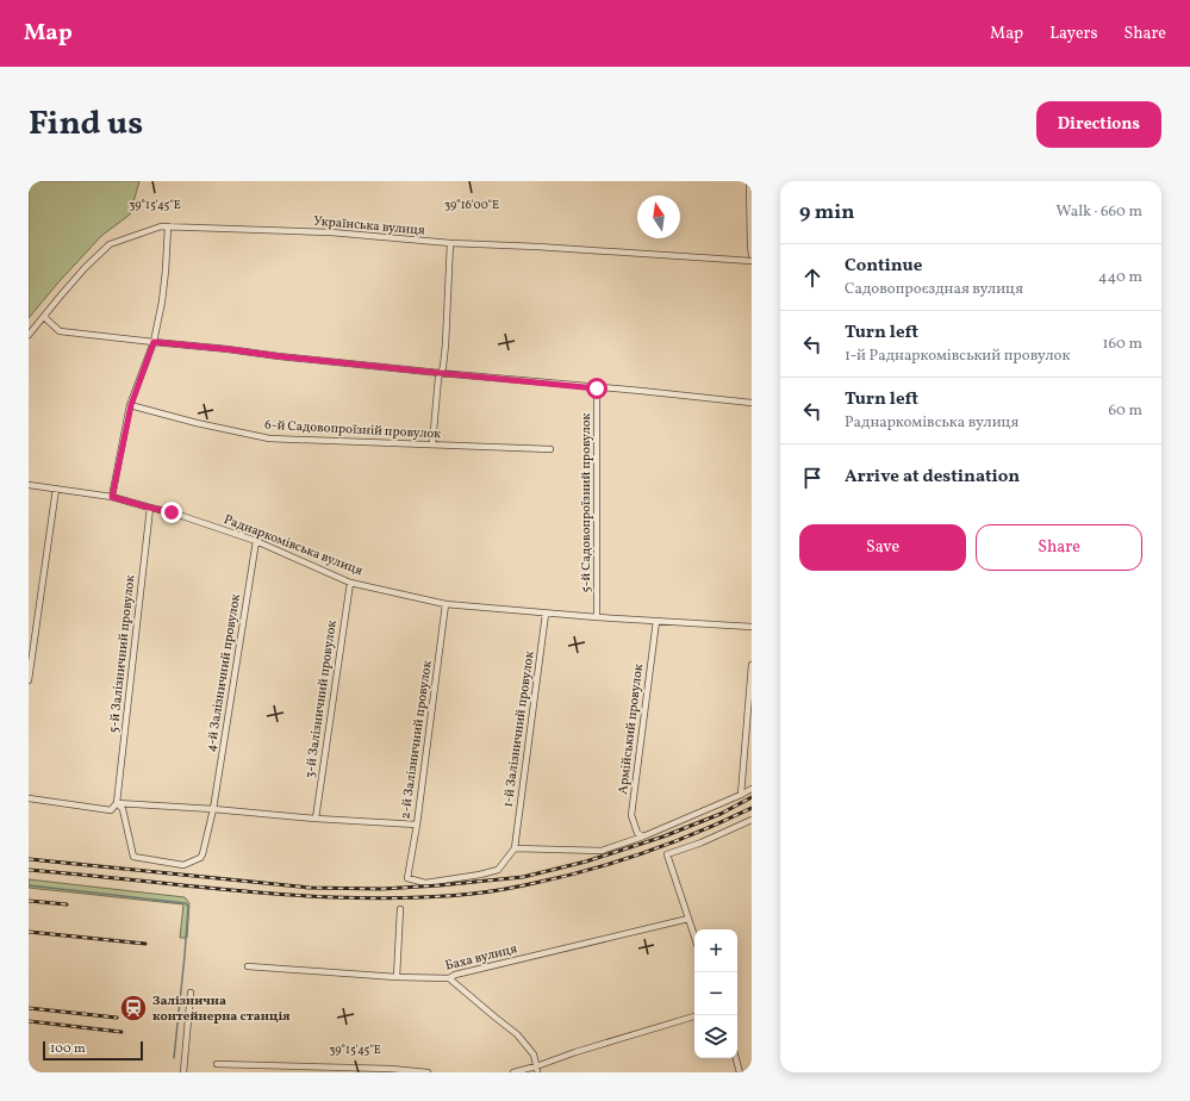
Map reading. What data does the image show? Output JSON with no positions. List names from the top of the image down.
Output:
{
  "streets": {
    "street": [
      "Українська вулиця",
      "6-й Садовопроїзній провулок",
      "5-й Садовопроїзний провулок",
      "Раднаркомівська вулиця",
      "5-й Залізничний провулок",
      "4-й Залізничний провулок",
      "3-й Залізничний провулок",
      "1-й Залізничний провулок",
      "Армійський провулок",
      "2-й Залізничний провулок",
      "Баха вулиця"
    ]
  },
  "crossings": [
    ["5-й Садовопроїзний провулок", "Раднаркомівська вулиця"],
    ["Раднаркомівська вулиця", "5-й Залізничний провулок"],
    ["Раднаркомівська вулиця", "4-й Залізничний провулок"],
    ["Раднаркомівська вулиця", "3-й Залізничний провулок"],
    ["Раднаркомівська вулиця", "1-й Залізничний провулок"],
    ["Раднаркомівська вулиця", "Армійський провулок"],
    ["Раднаркомівська вулиця", "2-й Залізничний провулок"],
    ["5-й Залізничний провулок", "4-й Залізничний провулок"],
    ["1-й Залізничний провулок", "2-й Залізничний провулок"]
  ],
  "places": {
    "station": ["Залізнична контейнерна станція"]
  },
  "scale_bar": "100 m",
  "north": "top",
  "page": {
    "header": "Map",
    "nav": ["Map", "Layers", "Share"],
    "title": "Find us",
    "buttons": [
      "Directions",
      ["Save", "Share"]
    ],
    "heading": ["9 min", "Walk · 660 m"],
    "list": [
      ["Continue", "Садовопроєздная вулиця", "440 m"],
      ["Turn left", "1-й Раднаркомівський провулок", "160 m"],
      ["Turn left", "Раднаркомівська вулиця", "60 m"],
      "Arrive at destination"
    ],
    "map_buttons": ["+", "−"],
    "scale": "100 m"
  },
  "coordinates": ["39°15'45\"E", "39°16'00\"E"]
}
